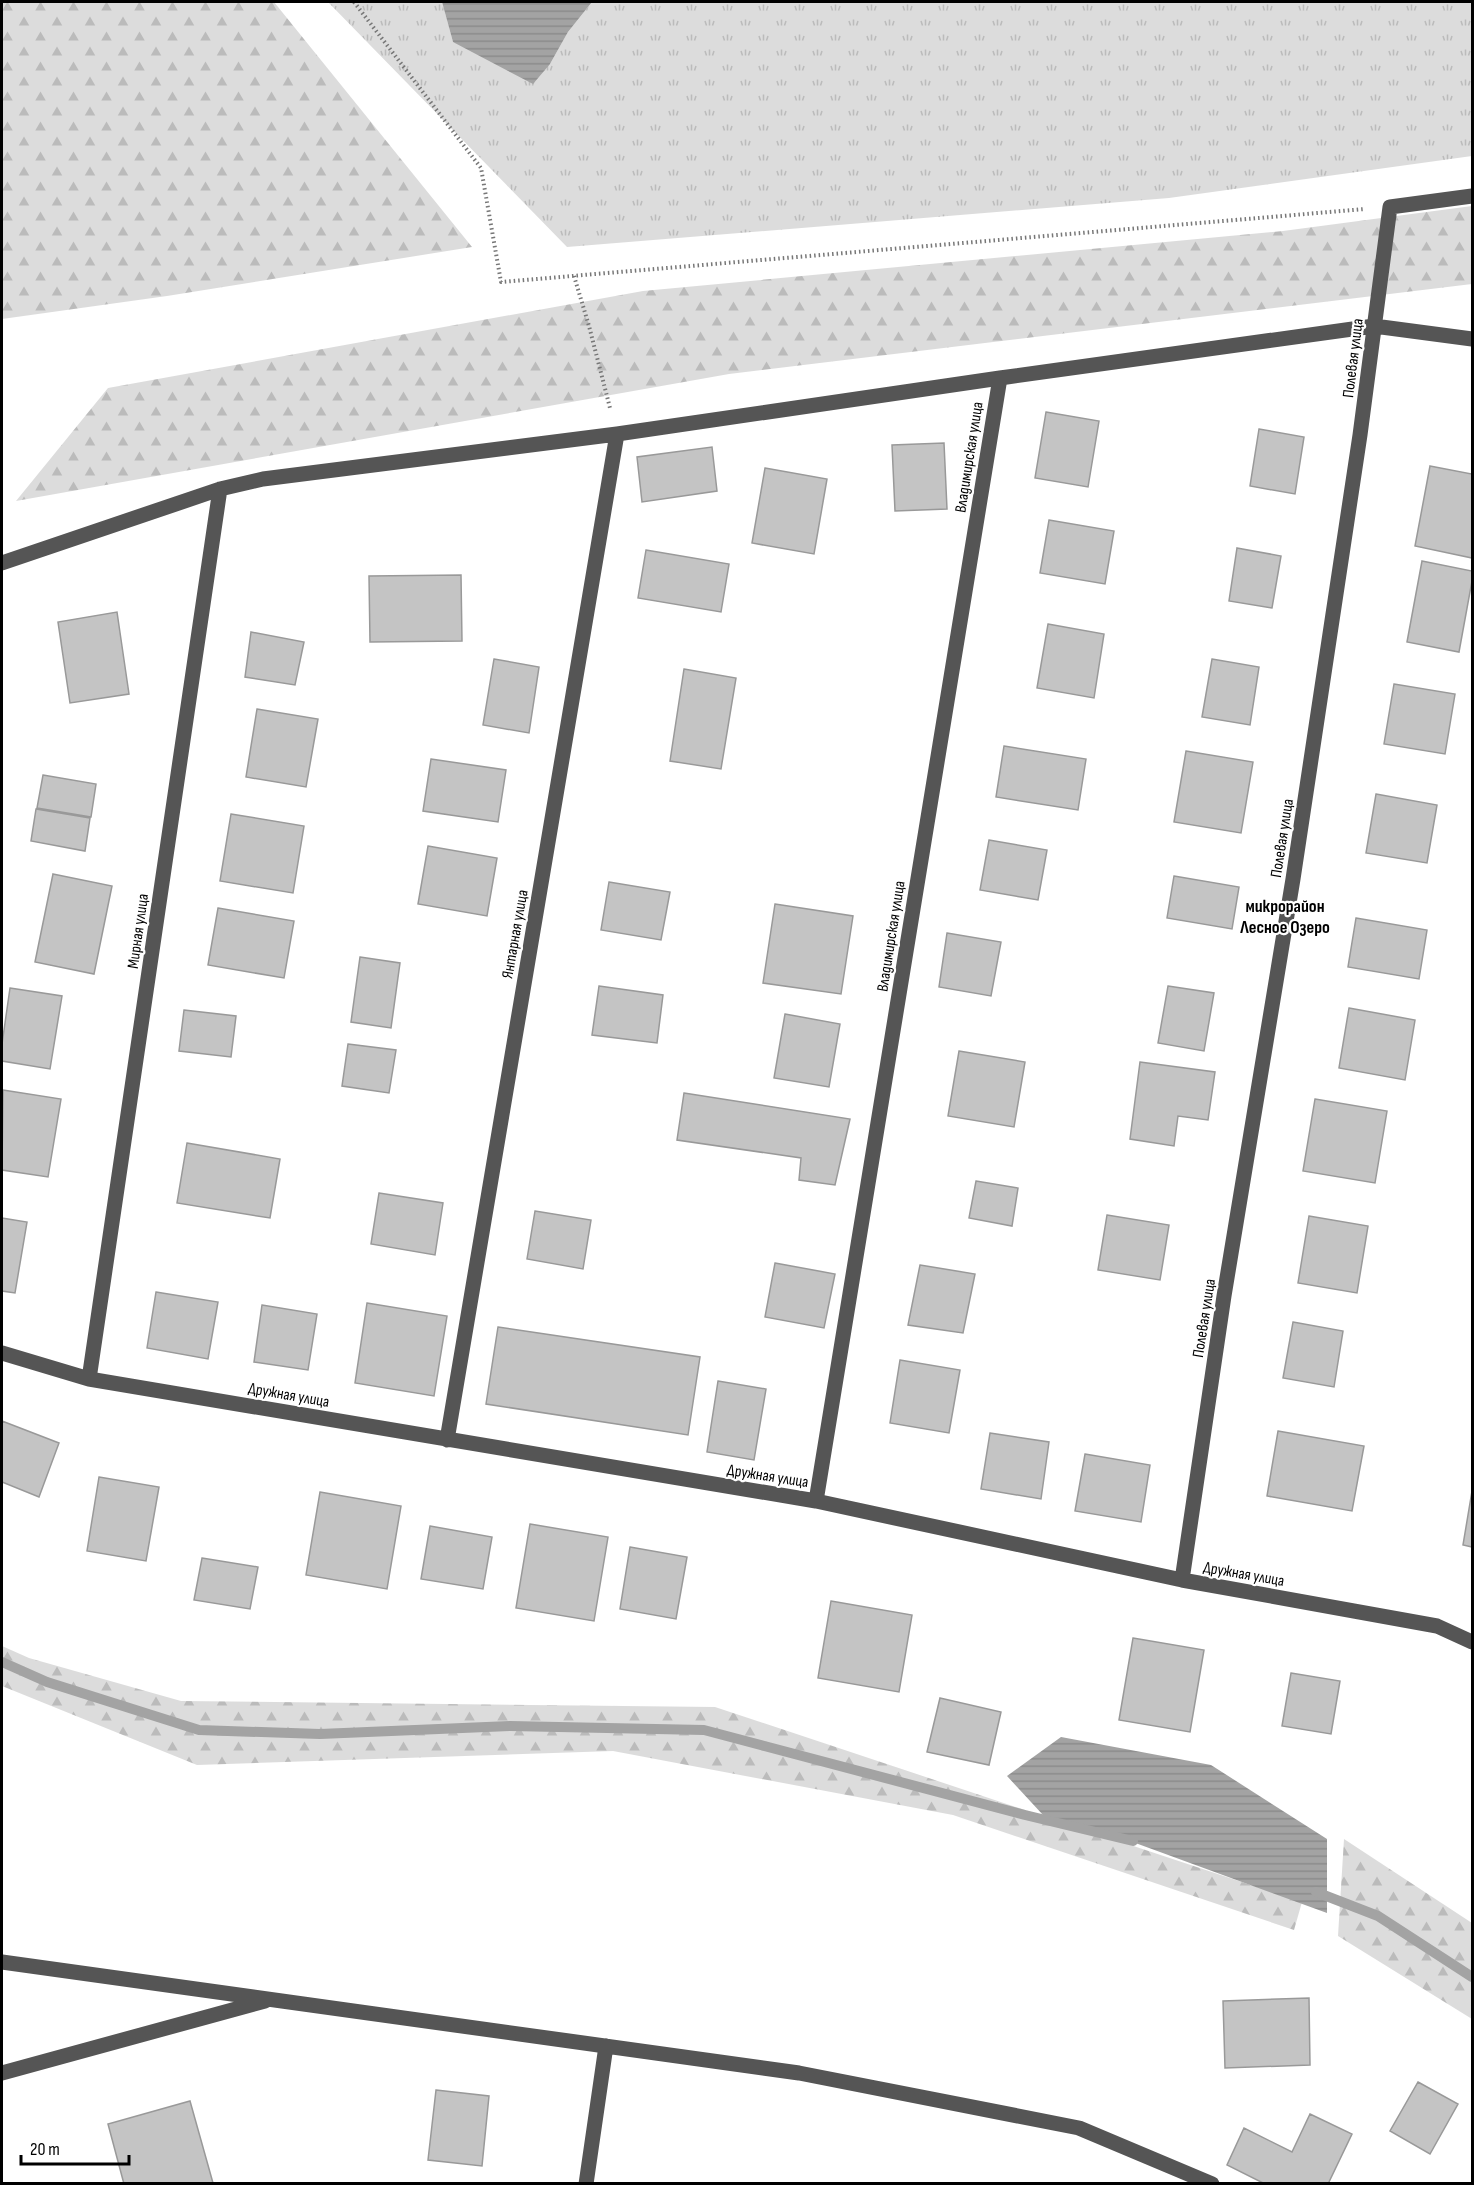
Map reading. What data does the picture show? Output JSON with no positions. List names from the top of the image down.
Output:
{
  "streets": {
    "street": [
      "Полевая улица",
      "Владимирская улица",
      "Мирная улица",
      "Янтарная улица",
      "Дружная улица"
    ]
  },
  "crossings": [
    ["Полевая улица", "Дружная улица"],
    ["Владимирская улица", "Дружная улица"],
    ["Мирная улица", "Дружная улица"],
    ["Янтарная улица", "Дружная улица"]
  ],
  "districts": ["микрорайон Лесное Озеро"],
  "scale_bar": "20 m"
}
